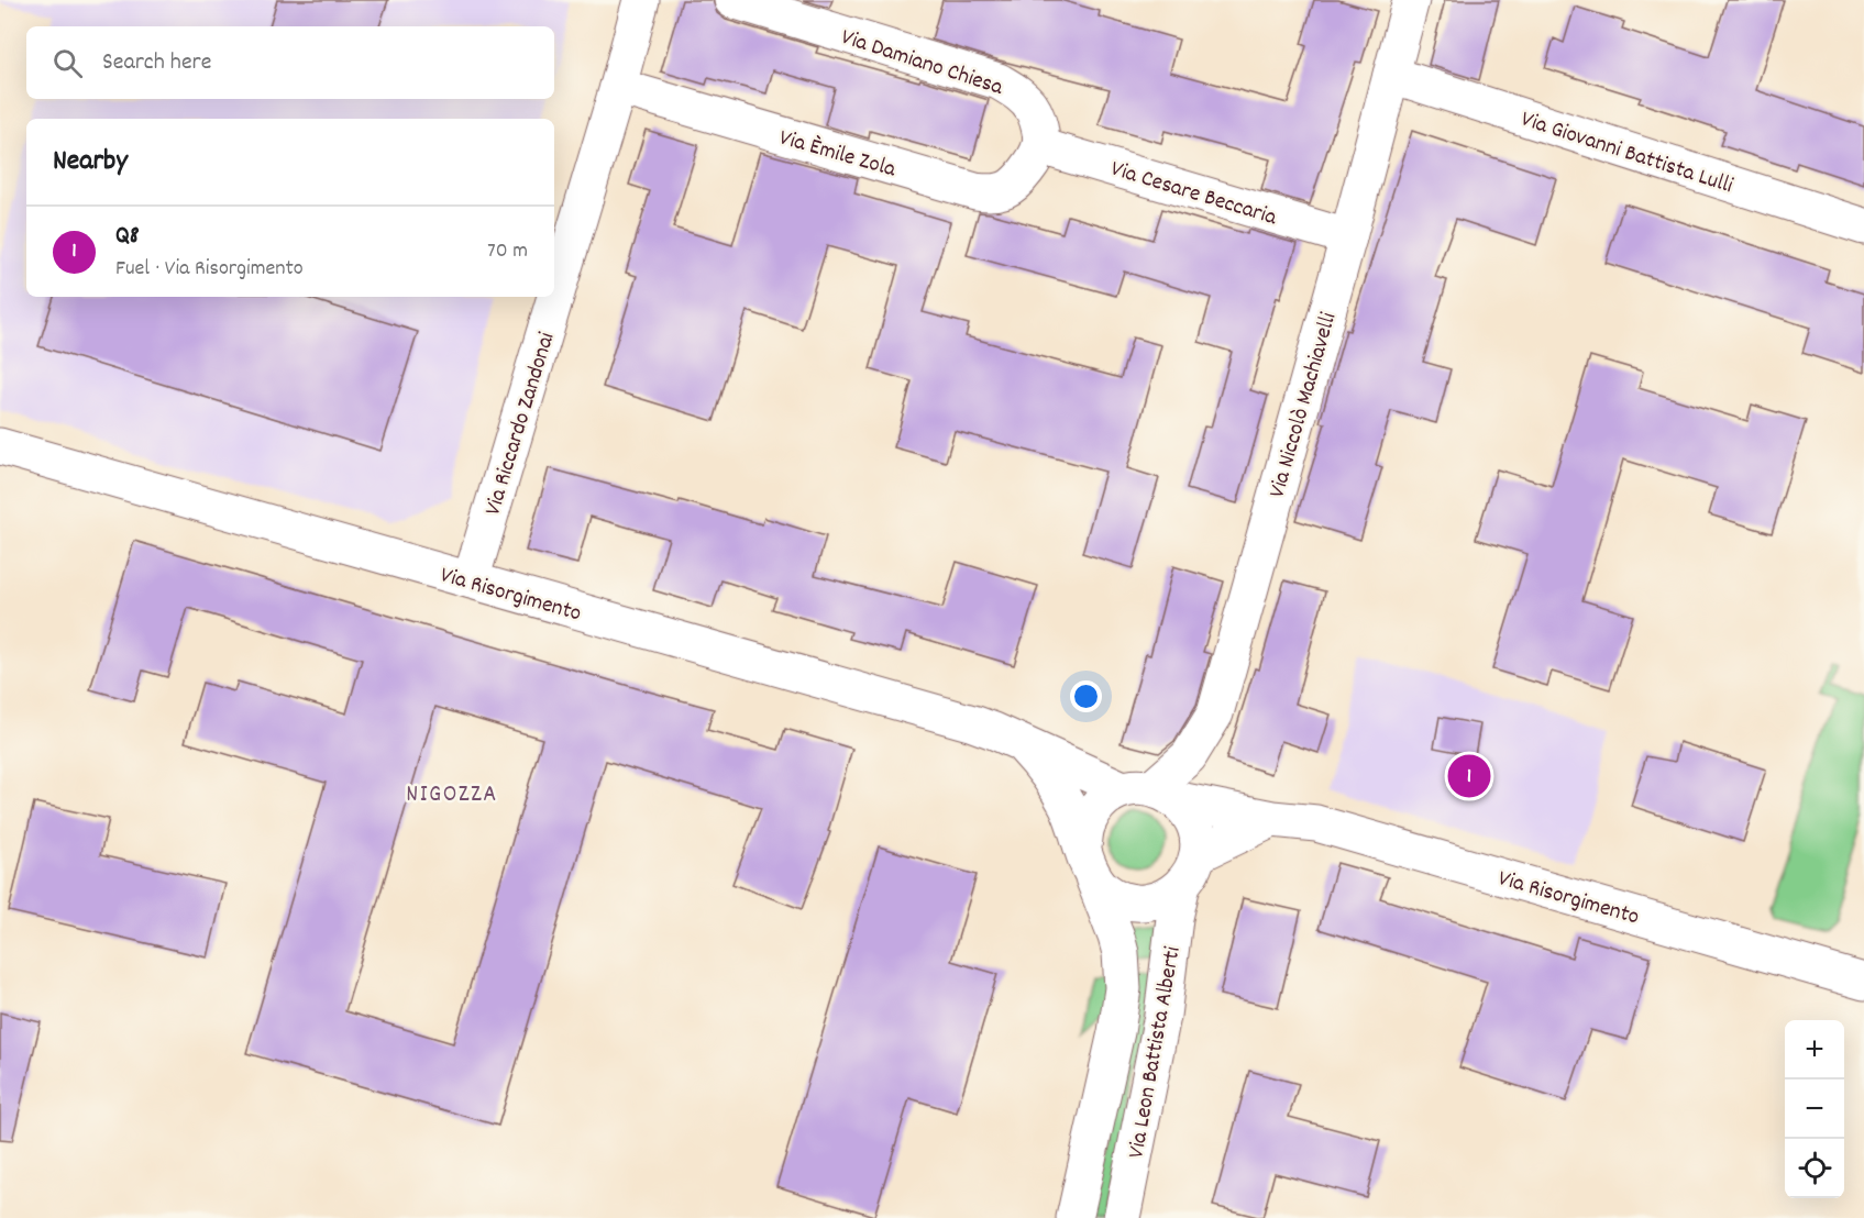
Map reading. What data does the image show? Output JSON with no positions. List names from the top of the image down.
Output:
{
  "streets": {
    "street": [
      "Via Damiano Chiesa",
      "Via Giovanni Battista Lulli",
      "Via Èmile Zola",
      "Via Cesare Beccaria",
      "Via Niccolò Machiavelli",
      "Via Riccardo Zandonai",
      "Via Risorgimento",
      "Via Leon Battista Alberti"
    ]
  },
  "crossings": [
    ["Via Damiano Chiesa", "Via Èmile Zola"],
    ["Via Damiano Chiesa", "Via Cesare Beccaria"],
    ["Via Giovanni Battista Lulli", "Via Niccolò Machiavelli"],
    ["Via Èmile Zola", "Via Cesare Beccaria"],
    ["Via Èmile Zola", "Via Riccardo Zandonai"],
    ["Via Cesare Beccaria", "Via Niccolò Machiavelli"],
    ["Via Niccolò Machiavelli", "Via Risorgimento"],
    ["Via Niccolò Machiavelli", "Via Leon Battista Alberti"],
    ["Via Riccardo Zandonai", "Via Risorgimento"],
    ["Via Risorgimento", "Via Leon Battista Alberti"]
  ],
  "districts": ["NIGOZZA"],
  "page": {
    "search": "Search here",
    "heading": "Nearby",
    "list": [
      {
        "mark": "1",
        "name": "Q8",
        "note": "Fuel · Via Risorgimento",
        "value": "70 m"
      }
    ],
    "pins": "1",
    "map_buttons": ["+", "−"]
  }
}
